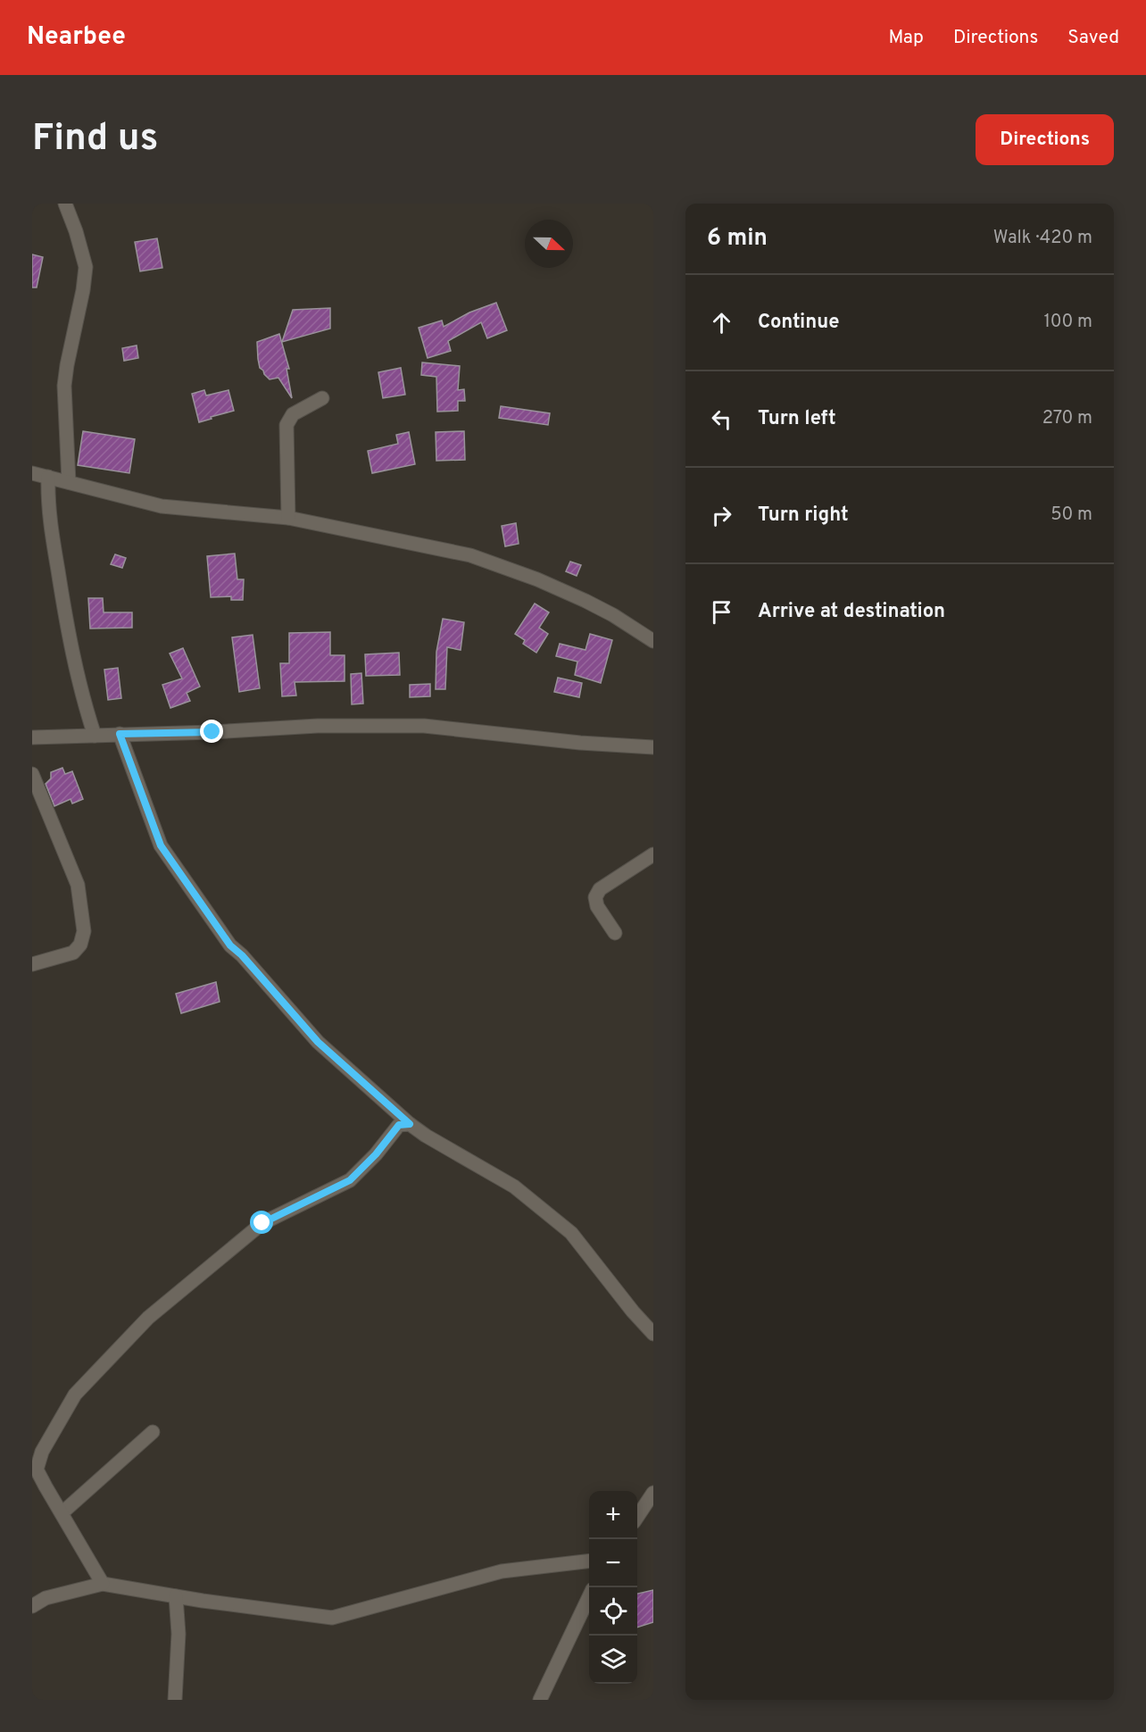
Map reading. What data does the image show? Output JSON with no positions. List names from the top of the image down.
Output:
{
  "north": "right",
  "page": {
    "header": "Nearbee",
    "nav": ["Map", "Directions", "Saved"],
    "buttons": "Directions",
    "title": "Find us",
    "heading": ["6 min", "Walk · 420 m"],
    "list": [
      ["Continue", "100 m"],
      ["Turn left", "270 m"],
      ["Turn right", "50 m"],
      "Arrive at destination"
    ],
    "map_buttons": ["+", "−"]
  }
}
